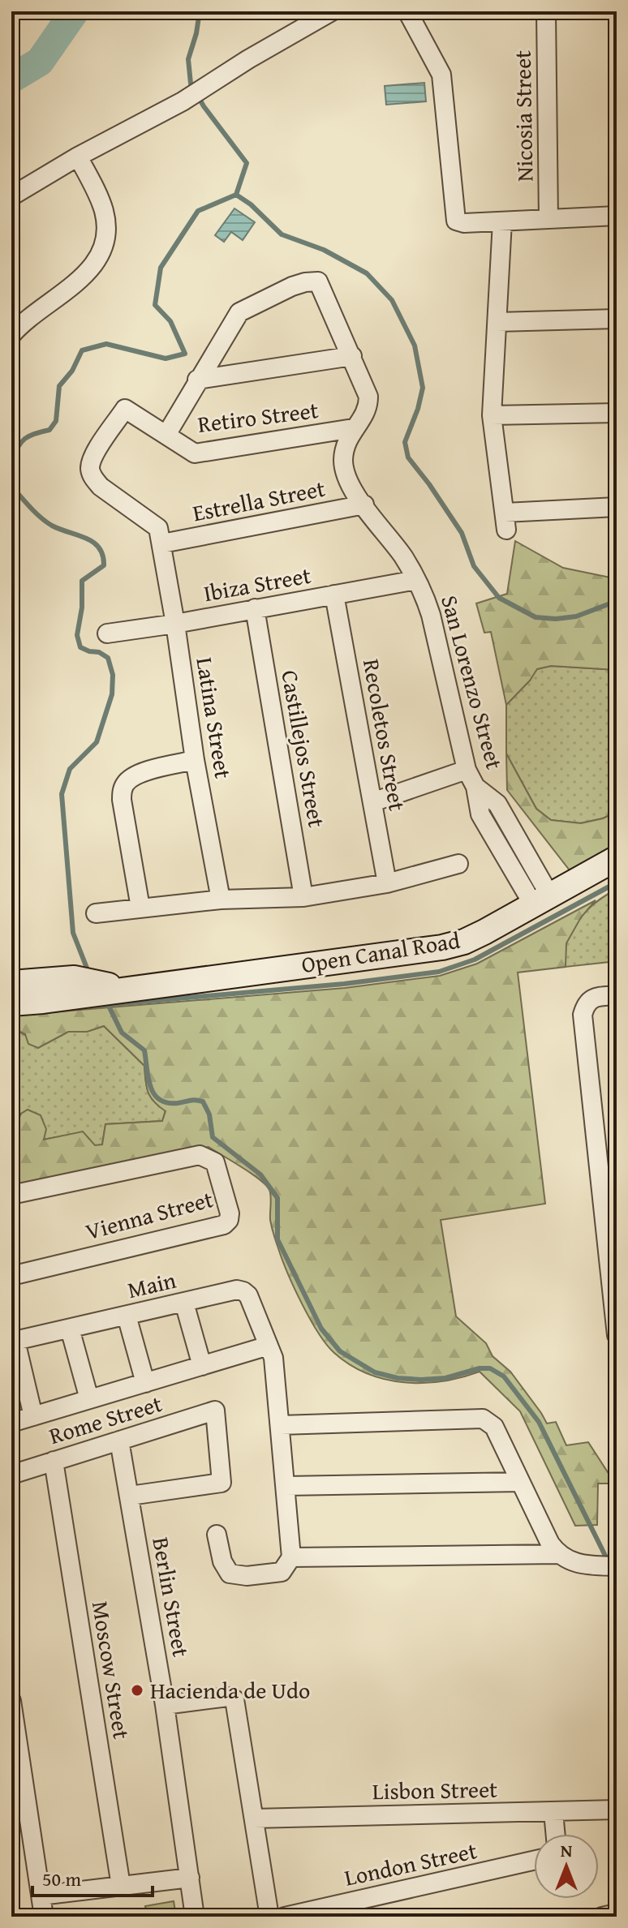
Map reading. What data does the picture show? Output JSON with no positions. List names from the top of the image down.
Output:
{
  "streets": {
    "main road": ["Open Canal Road"],
    "street": [
      "Nicosia Street",
      "Retiro Street",
      "Estrella Street",
      "Ibiza Street",
      "San Lorenzo Street",
      "Latina Street",
      "Recoletos Street",
      "Castillejos Street",
      "Vienna Street",
      "Main",
      "Rome Street",
      "Berlin Street",
      "Moscow Street",
      "Lisbon Street",
      "London Street"
    ]
  },
  "crossings": [
    ["Retiro Street", "Estrella Street"],
    ["Retiro Street", "San Lorenzo Street"],
    ["Retiro Street", "Latina Street"],
    ["Estrella Street", "San Lorenzo Street"],
    ["Estrella Street", "Latina Street"],
    ["Ibiza Street", "San Lorenzo Street"],
    ["Ibiza Street", "Latina Street"],
    ["Ibiza Street", "Recoletos Street"],
    ["Ibiza Street", "Castillejos Street"],
    ["San Lorenzo Street", "Open Canal Road"],
    ["Rome Street", "Berlin Street"],
    ["Rome Street", "Moscow Street"]
  ],
  "places": ["Hacienda de Udo"],
  "scale_bar": "50 m",
  "north": "top"
}
